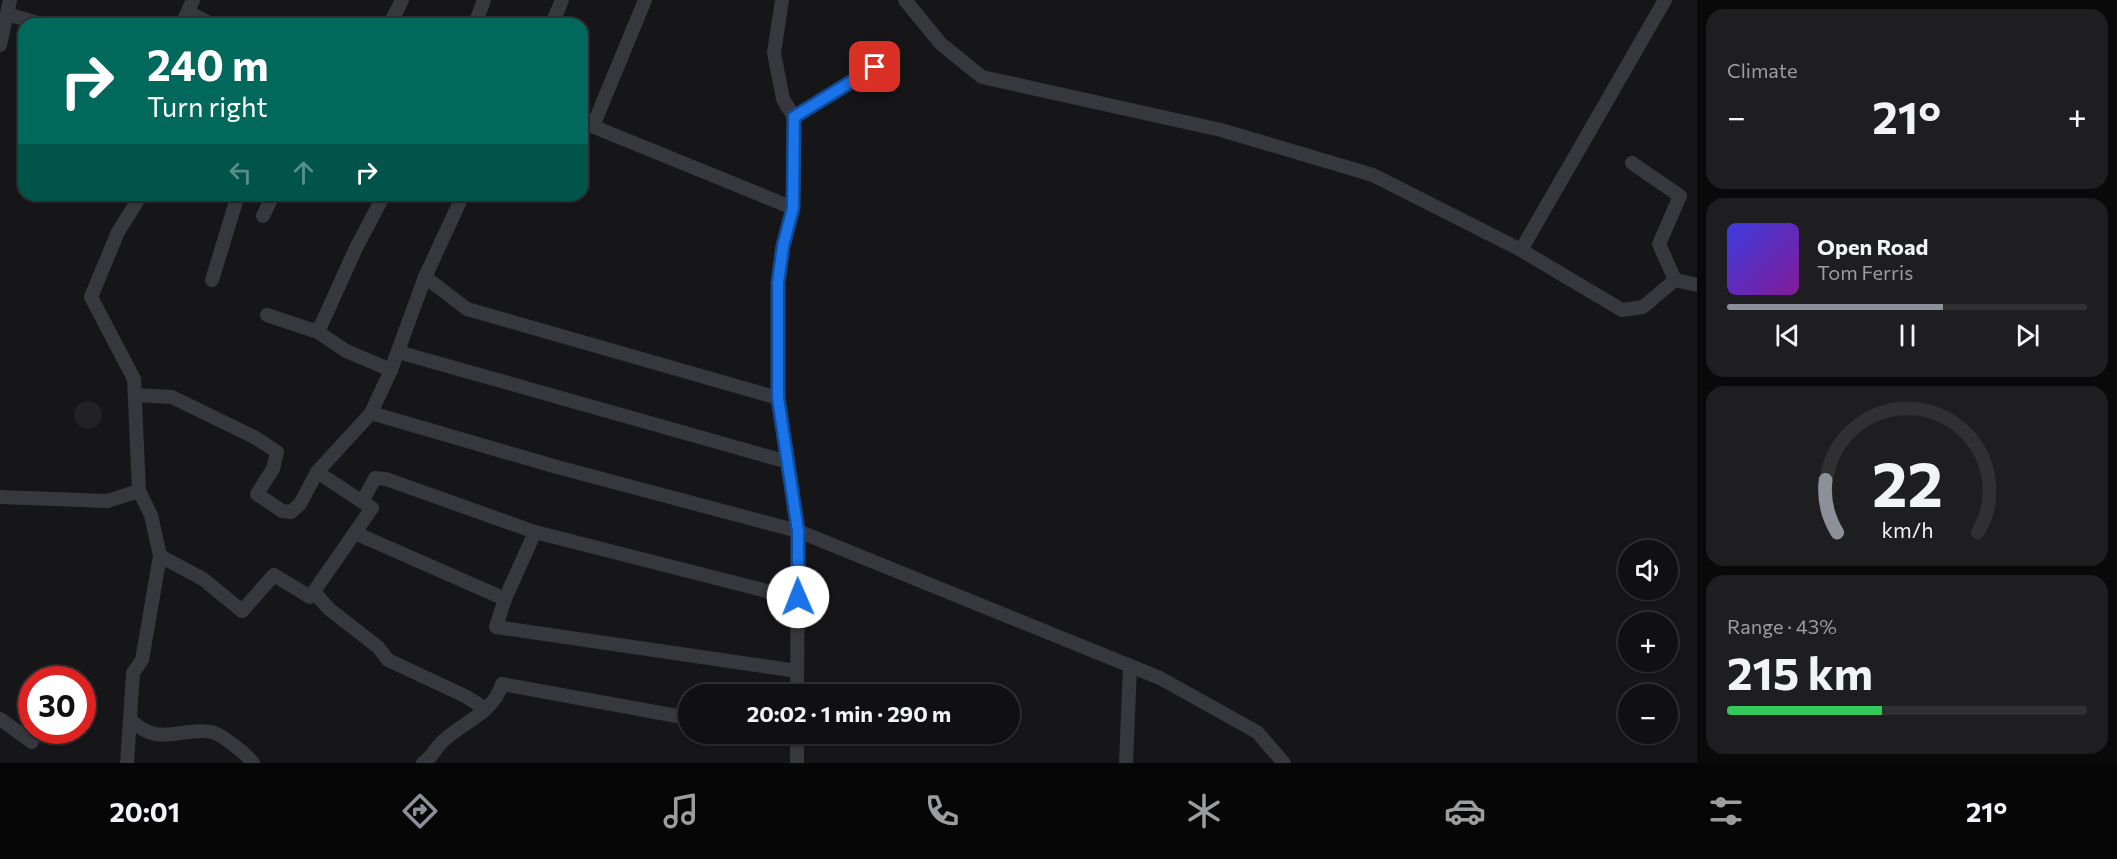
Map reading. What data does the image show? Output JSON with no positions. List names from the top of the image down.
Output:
{
  "page": {
    "tile": [
      "Climate",
      ["Range · 43%", "215 km"]
    ],
    "turn": ["240 m", "Turn right"],
    "heat": ["−", "21°", "+"],
    "song": ["Open Road", "Tom Ferris"],
    "map_buttons": ["+", "−"],
    "limit": "30",
    "trip": "20:02 · 1 min · 290 m",
    "tabs": ["20:01", "21°"],
    "gauge": ["22", "km/h"]
  }
}
